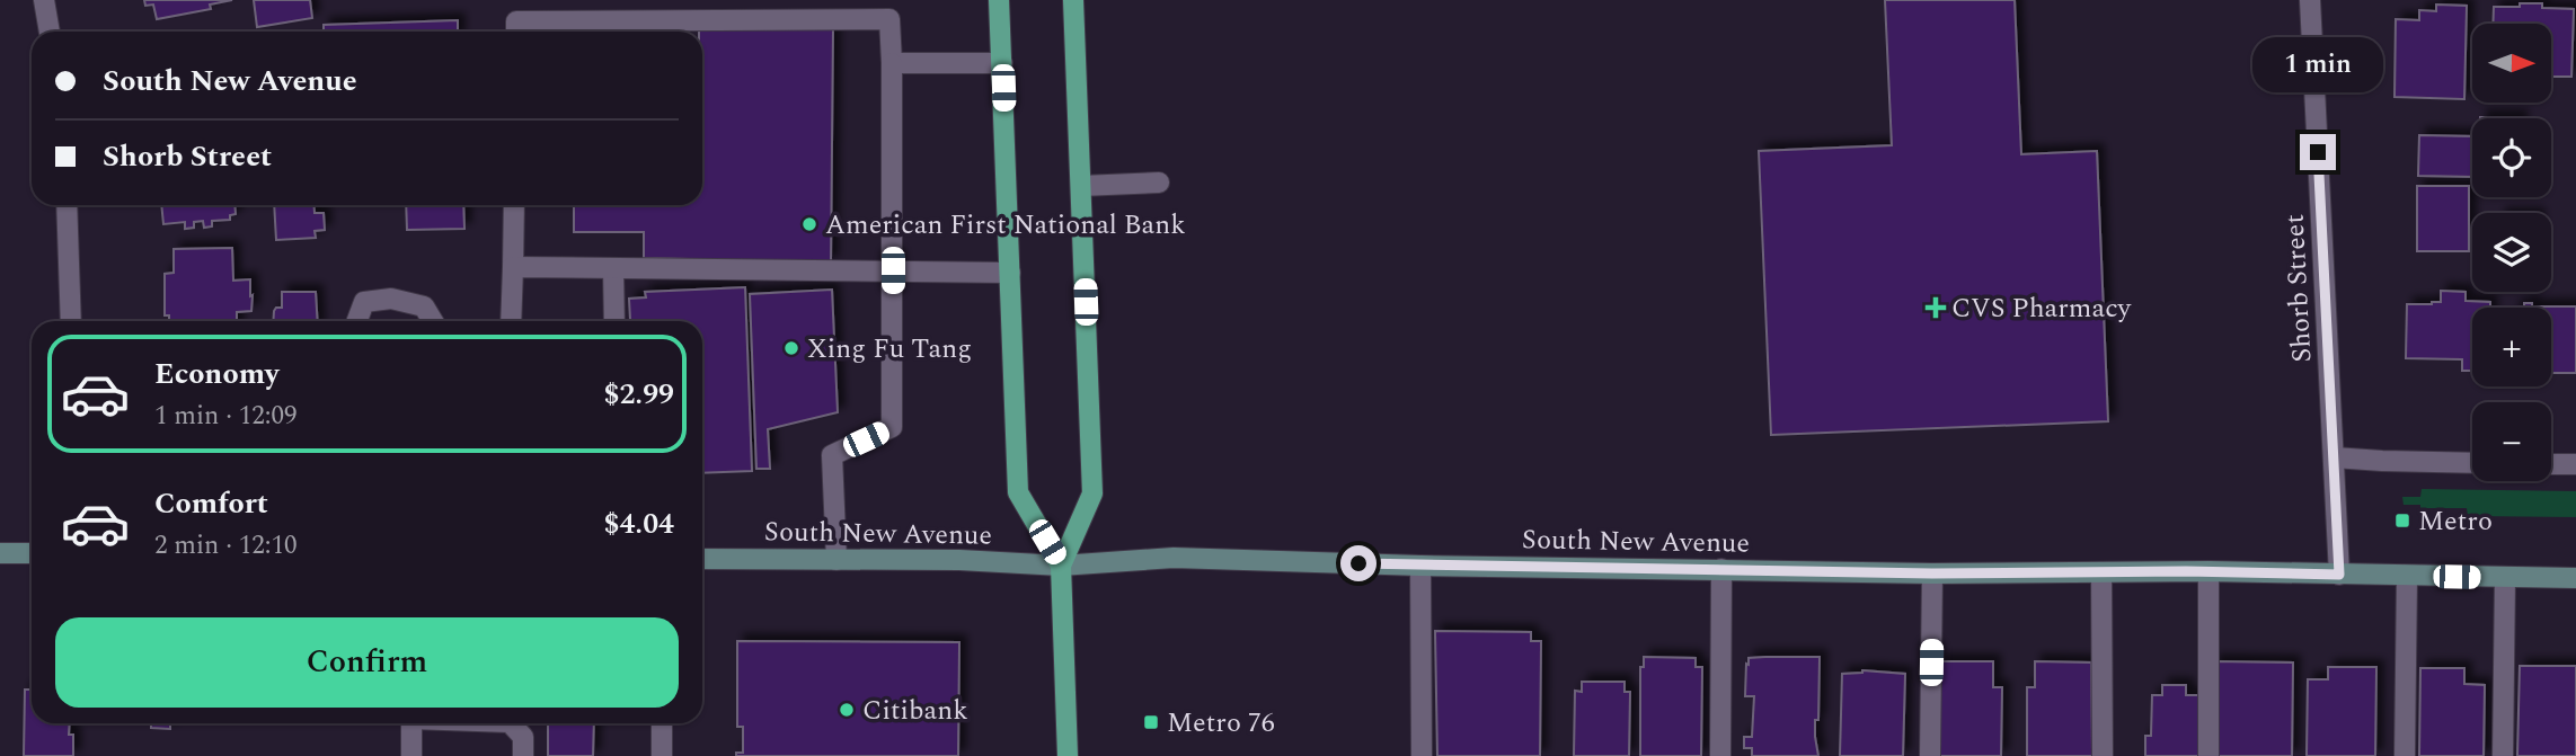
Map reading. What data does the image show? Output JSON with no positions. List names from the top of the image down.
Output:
{
  "streets": {
    "main road": ["South New Avenue"],
    "street": ["Shorb Street"]
  },
  "crossings": [
    ["Shorb Street", "South New Avenue"]
  ],
  "places": {
    "other": ["American First National Bank", "Xing Fu Tang", "Citibank"],
    "health": ["CVS Pharmacy"],
    "transit": ["Metro", "Metro 76"]
  },
  "north": "right",
  "page": {
    "map_buttons": ["+", "−"],
    "banner": ["South New Avenue", "Shorb Street"],
    "bubble": "1 min",
    "list": [
      {
        "name": "Economy",
        "note": "1 min · 12:09",
        "value": "$2.99"
      },
      {
        "name": "Comfort",
        "note": "2 min · 12:10",
        "value": "$4.04"
      }
    ],
    "buttons": "Confirm"
  }
}
